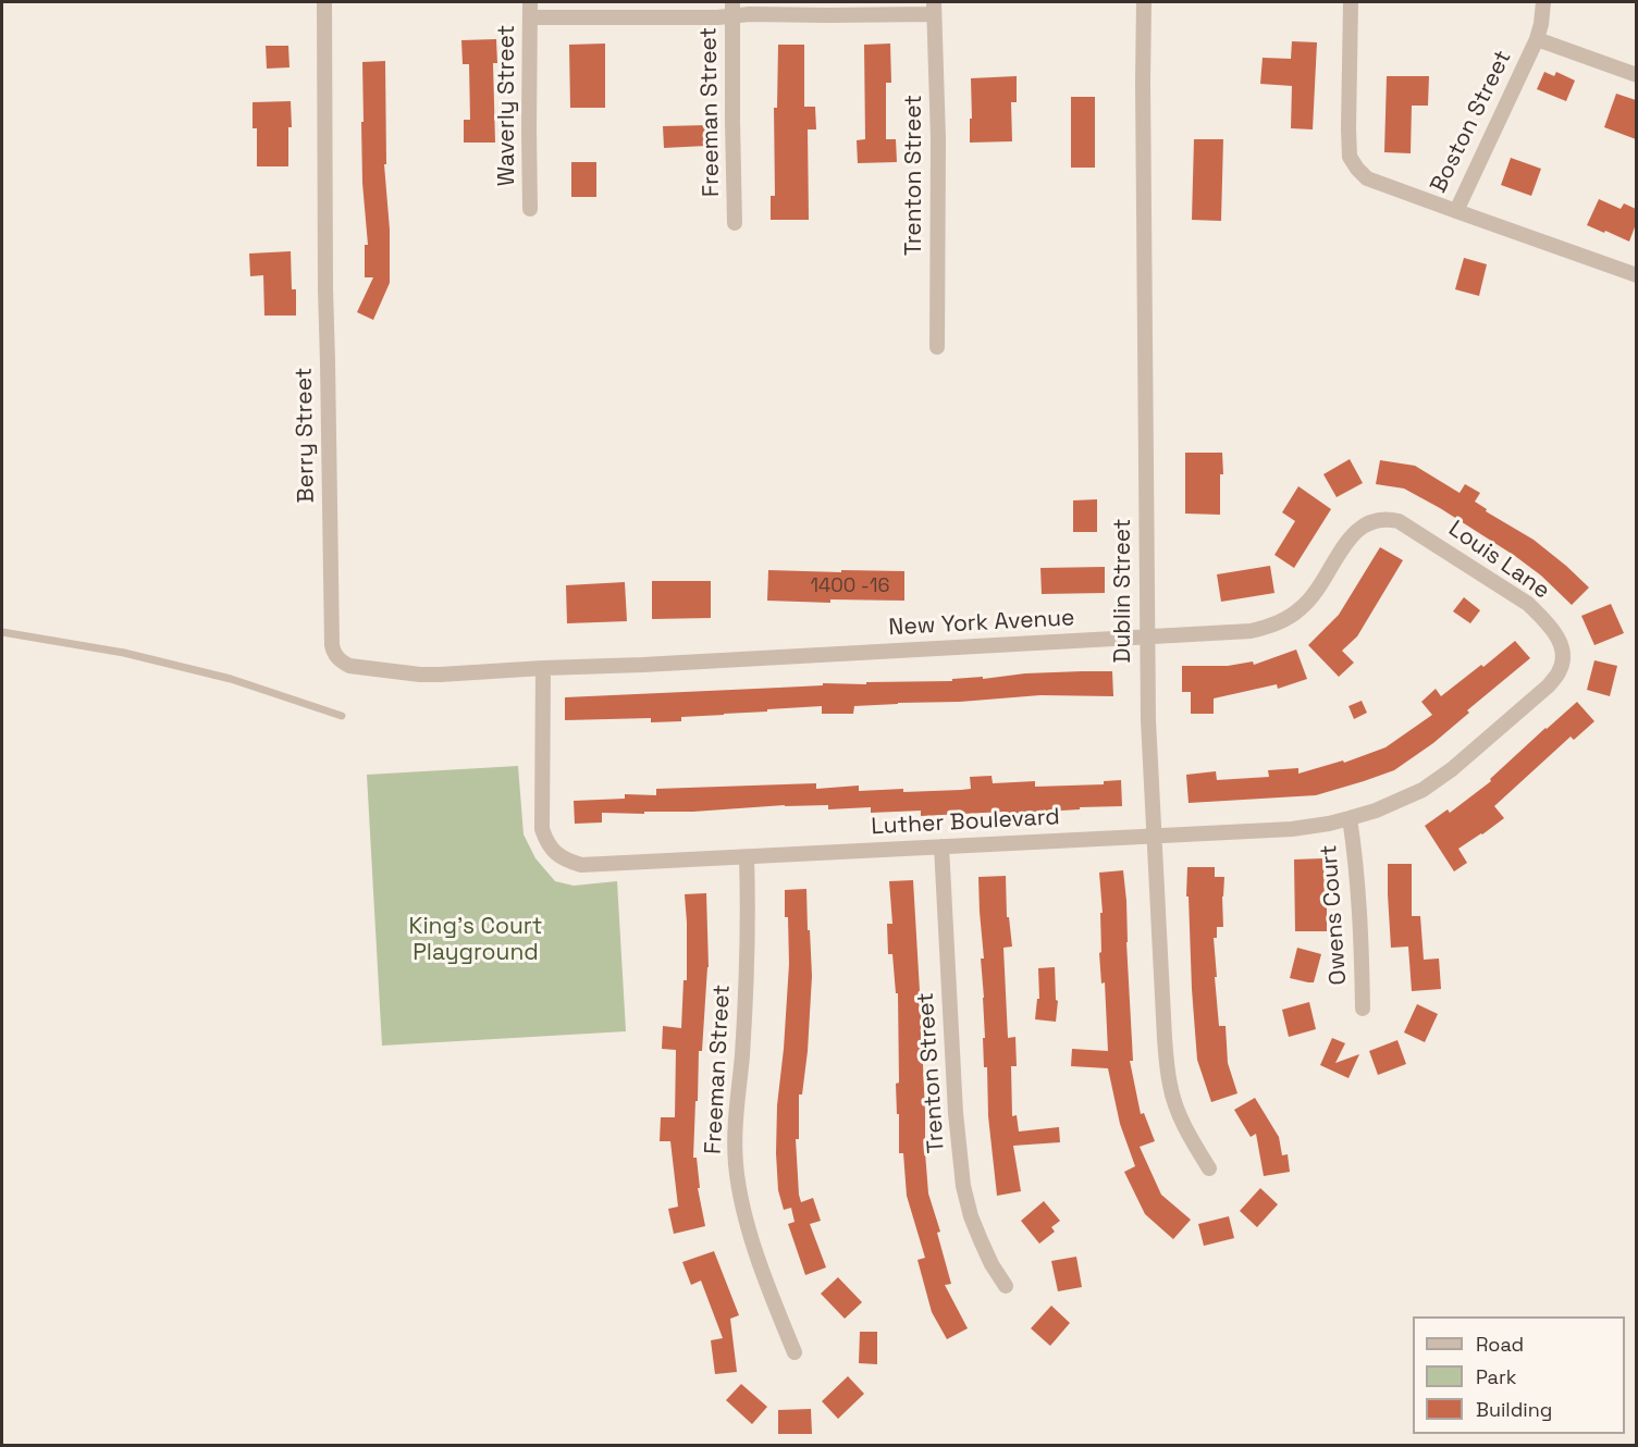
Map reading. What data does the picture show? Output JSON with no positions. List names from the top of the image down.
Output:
{
  "streets": {
    "street": [
      "Waverly Street",
      "Freeman Street",
      "Boston Street",
      "Trenton Street",
      "Berry Street",
      "Louis Lane",
      "Dublin Street",
      "New York Avenue",
      "Luther Boulevard",
      "Owens Court"
    ]
  },
  "crossings": [
    ["Freeman Street", "Luther Boulevard"],
    ["Trenton Street", "Luther Boulevard"],
    ["Berry Street", "New York Avenue"],
    ["Berry Street", "Luther Boulevard"],
    ["Louis Lane", "New York Avenue"],
    ["Louis Lane", "Luther Boulevard"],
    ["Dublin Street", "New York Avenue"],
    ["Dublin Street", "Luther Boulevard"],
    ["New York Avenue", "Luther Boulevard"],
    ["Luther Boulevard", "Owens Court"]
  ],
  "parks": ["King's Court Playground"],
  "house_numbers": ["1400 -16"],
  "legend": ["Road", "Park", "Building"]
}
